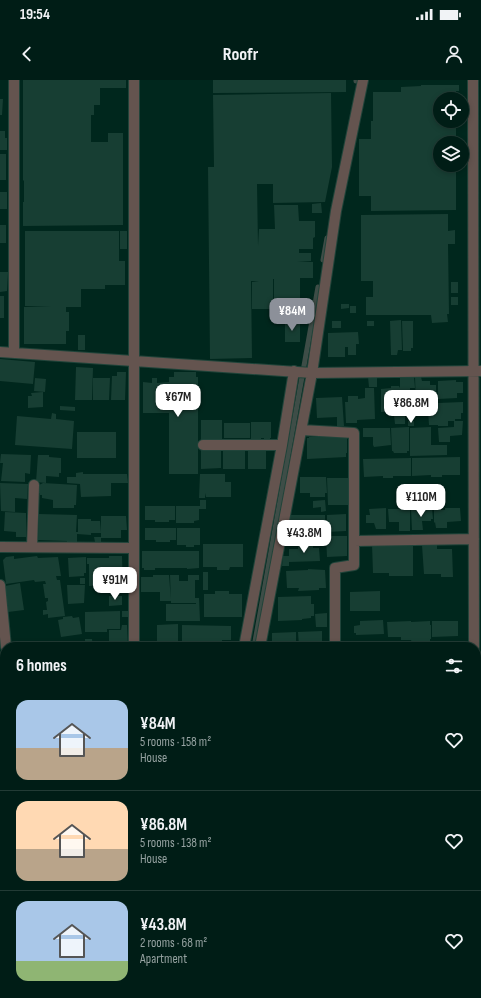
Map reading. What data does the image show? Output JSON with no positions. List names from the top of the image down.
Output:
{
  "page": {
    "status": "19:54",
    "header": "Roofr",
    "price": [
      "¥84M",
      "¥67M",
      "¥86.8M",
      "¥110M",
      "¥43.8M",
      "¥91M"
    ],
    "heading": "6 homes",
    "list": [
      {
        "name": "¥84M",
        "note": "5 rooms · 158 m² · House"
      },
      {
        "name": "¥86.8M",
        "note": "5 rooms · 138 m² · House"
      },
      {
        "name": "¥43.8M",
        "note": "2 rooms · 68 m² · Apartment"
      }
    ]
  }
}
